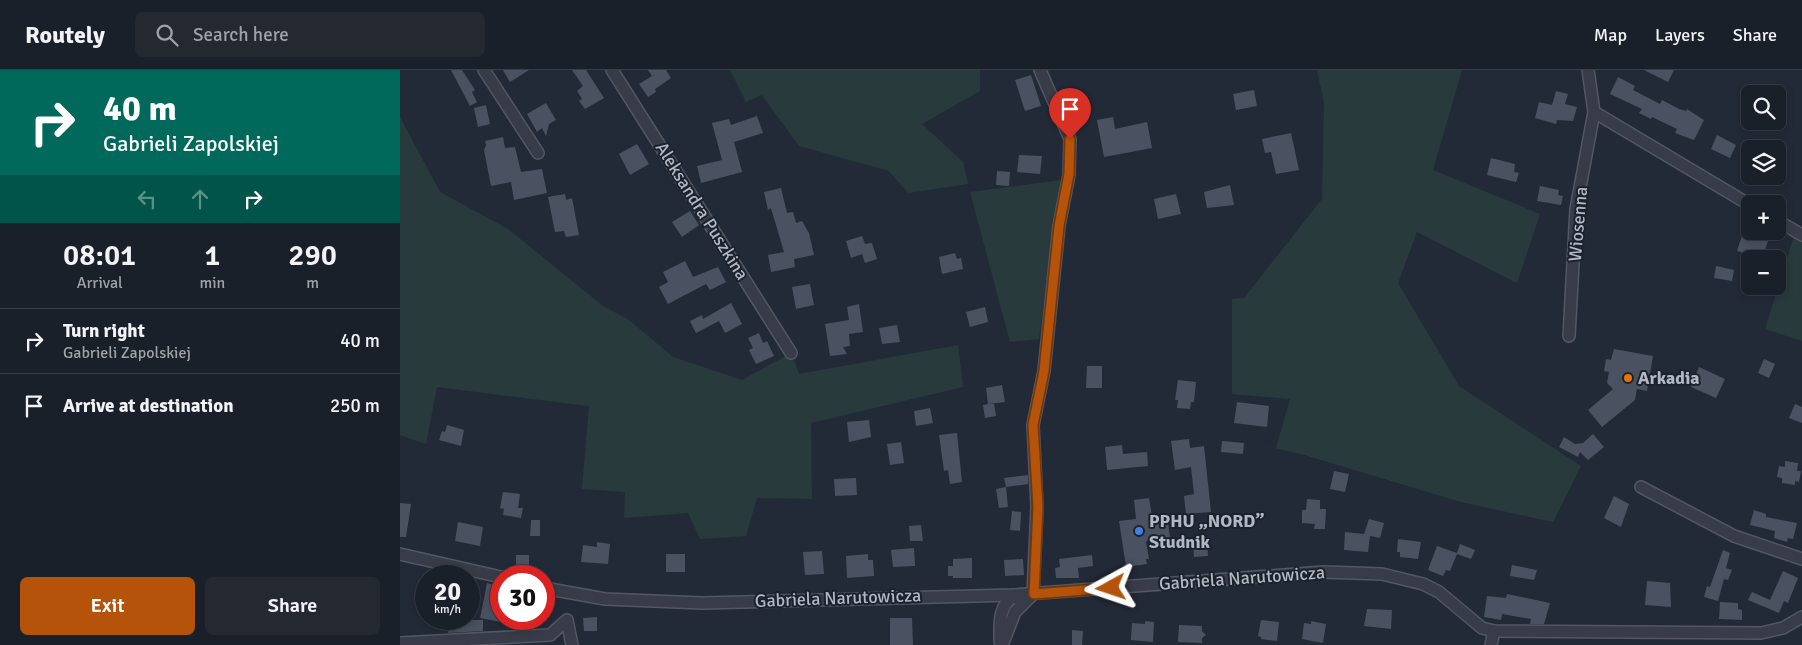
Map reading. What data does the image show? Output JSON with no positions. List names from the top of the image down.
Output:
{
  "streets": {
    "street": ["Aleksandra Puszkina", "Wiosenna", "Gabriela Narutowicza"]
  },
  "places": ["Arkadia", "PPHU „NORD” Studnik"],
  "page": {
    "header": "Routely",
    "search": "Search here",
    "nav": ["Map", "Layers", "Share"],
    "turn": ["40 m", "Gabrieli Zapolskiej"],
    "map_buttons": ["+", "−"],
    "eta": [
      "08:01",
      "Arrival",
      "1",
      "min",
      "290",
      "m"
    ],
    "list": [
      {
        "name": "Turn right",
        "note": "Gabrieli Zapolskiej",
        "value": "40 m"
      },
      {
        "name": "Arrive at destination",
        "value": "250 m"
      }
    ],
    "speed": "20 km/h",
    "limit": "30",
    "buttons": ["Exit", "Share"]
  }
}
